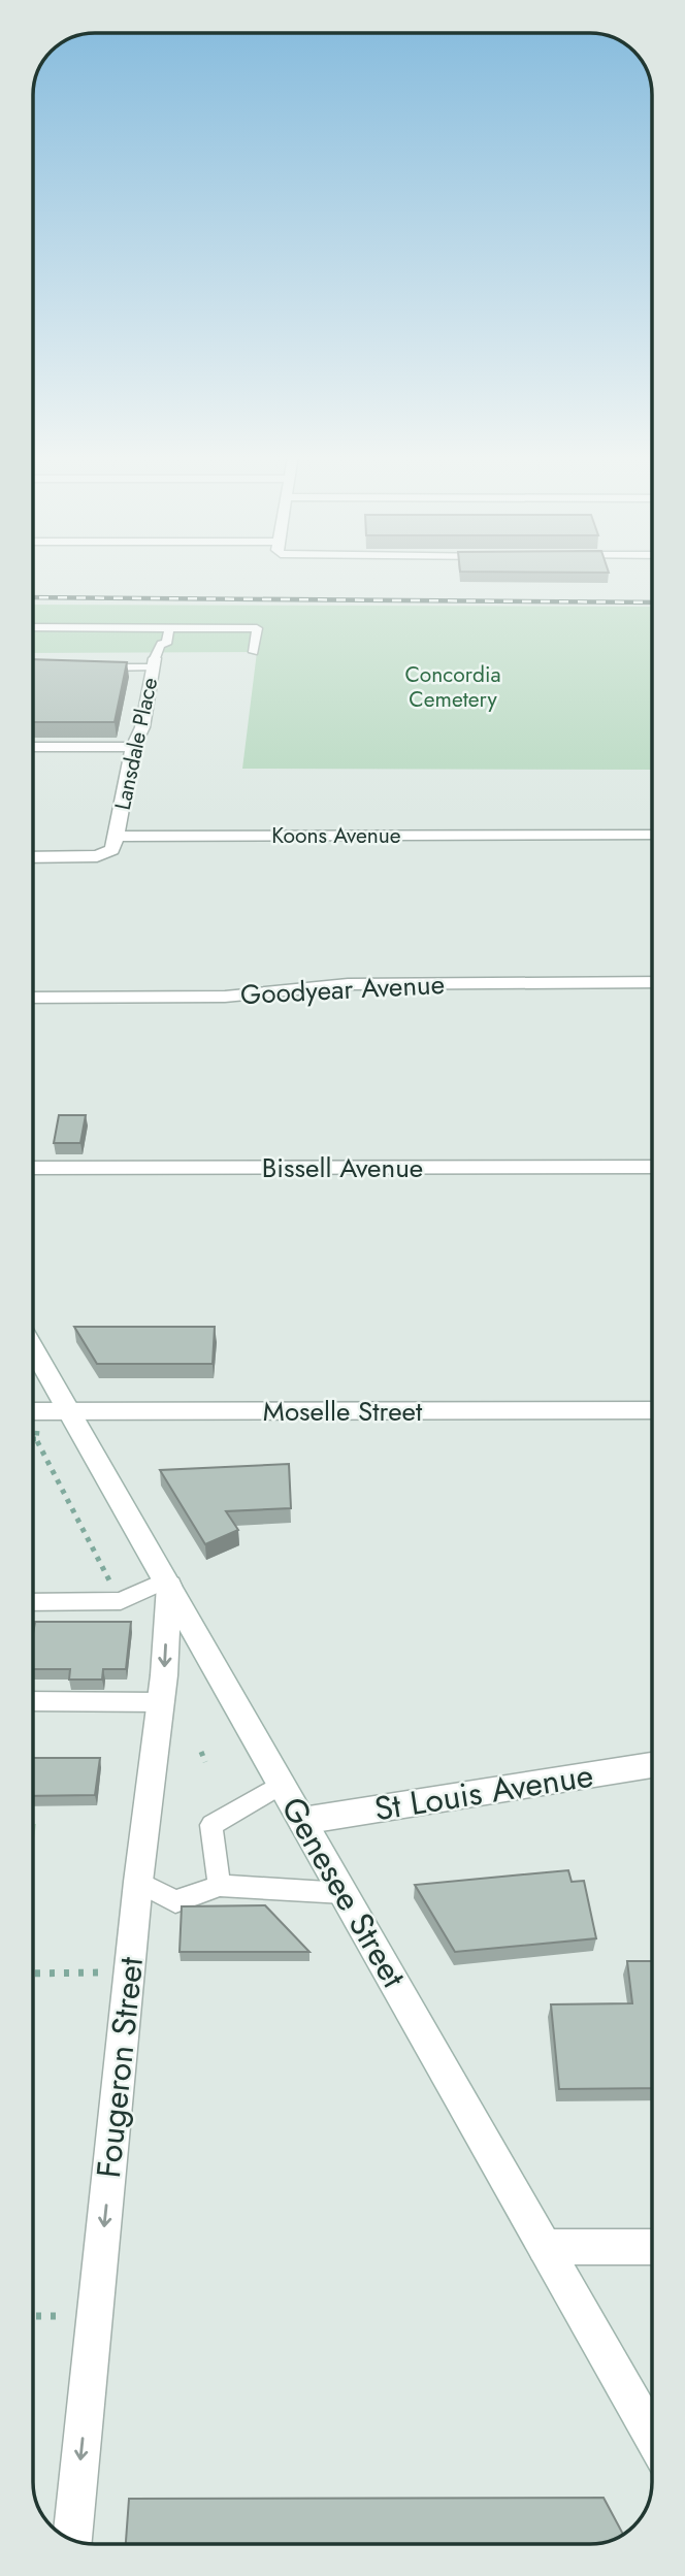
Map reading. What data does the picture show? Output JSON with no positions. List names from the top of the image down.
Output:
{
  "streets": {
    "street": [
      "Lansdale Place",
      "Koons Avenue",
      "Goodyear Avenue",
      "Bissell Avenue",
      "Moselle Street",
      "St Louis Avenue",
      "Genesee Street",
      "Fougeron Street"
    ]
  },
  "crossings": [
    ["Lansdale Place", "Koons Avenue"],
    ["Moselle Street", "Genesee Street"],
    ["St Louis Avenue", "Genesee Street"],
    ["Genesee Street", "Fougeron Street"]
  ],
  "one_way": ["Fougeron Street"],
  "parks": ["Concordia Cemetery"]
}
